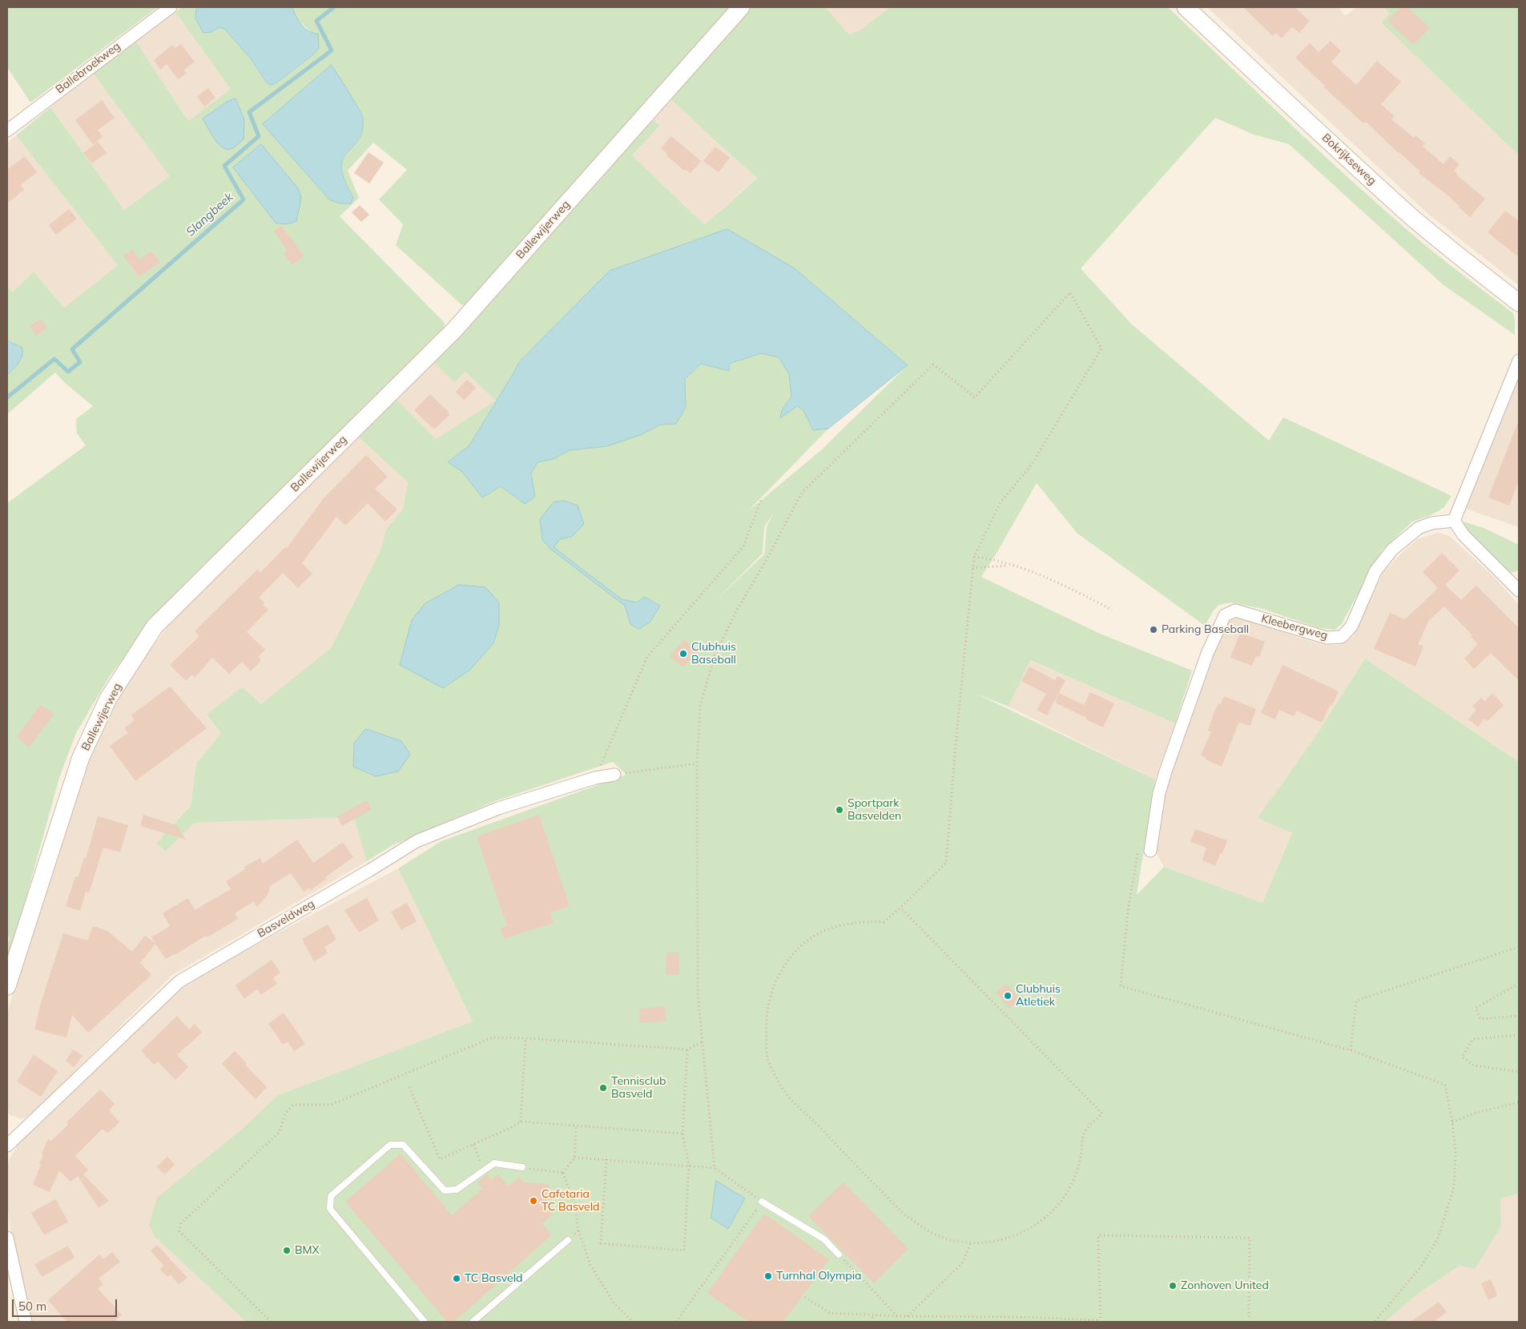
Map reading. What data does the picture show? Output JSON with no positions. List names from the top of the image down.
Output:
{
  "streets": {
    "street": [
      "Ballebroekweg",
      "Bokrijkseweg",
      "Ballewijerweg",
      "Kleebergweg",
      "Basveldweg"
    ]
  },
  "water": ["Slangbeek"],
  "places": [
    "Parking Baseball",
    "Clubhuis Baseball",
    "Sportpark Basvelden",
    "Clubhuis Atletiek",
    "Tennisclub Basveld",
    "Cafetaria TC Basveld",
    "BMX",
    "Turnhal Olympia",
    "TC Basveld",
    "Zonhoven United"
  ],
  "scale_bar": "50 m"
}
